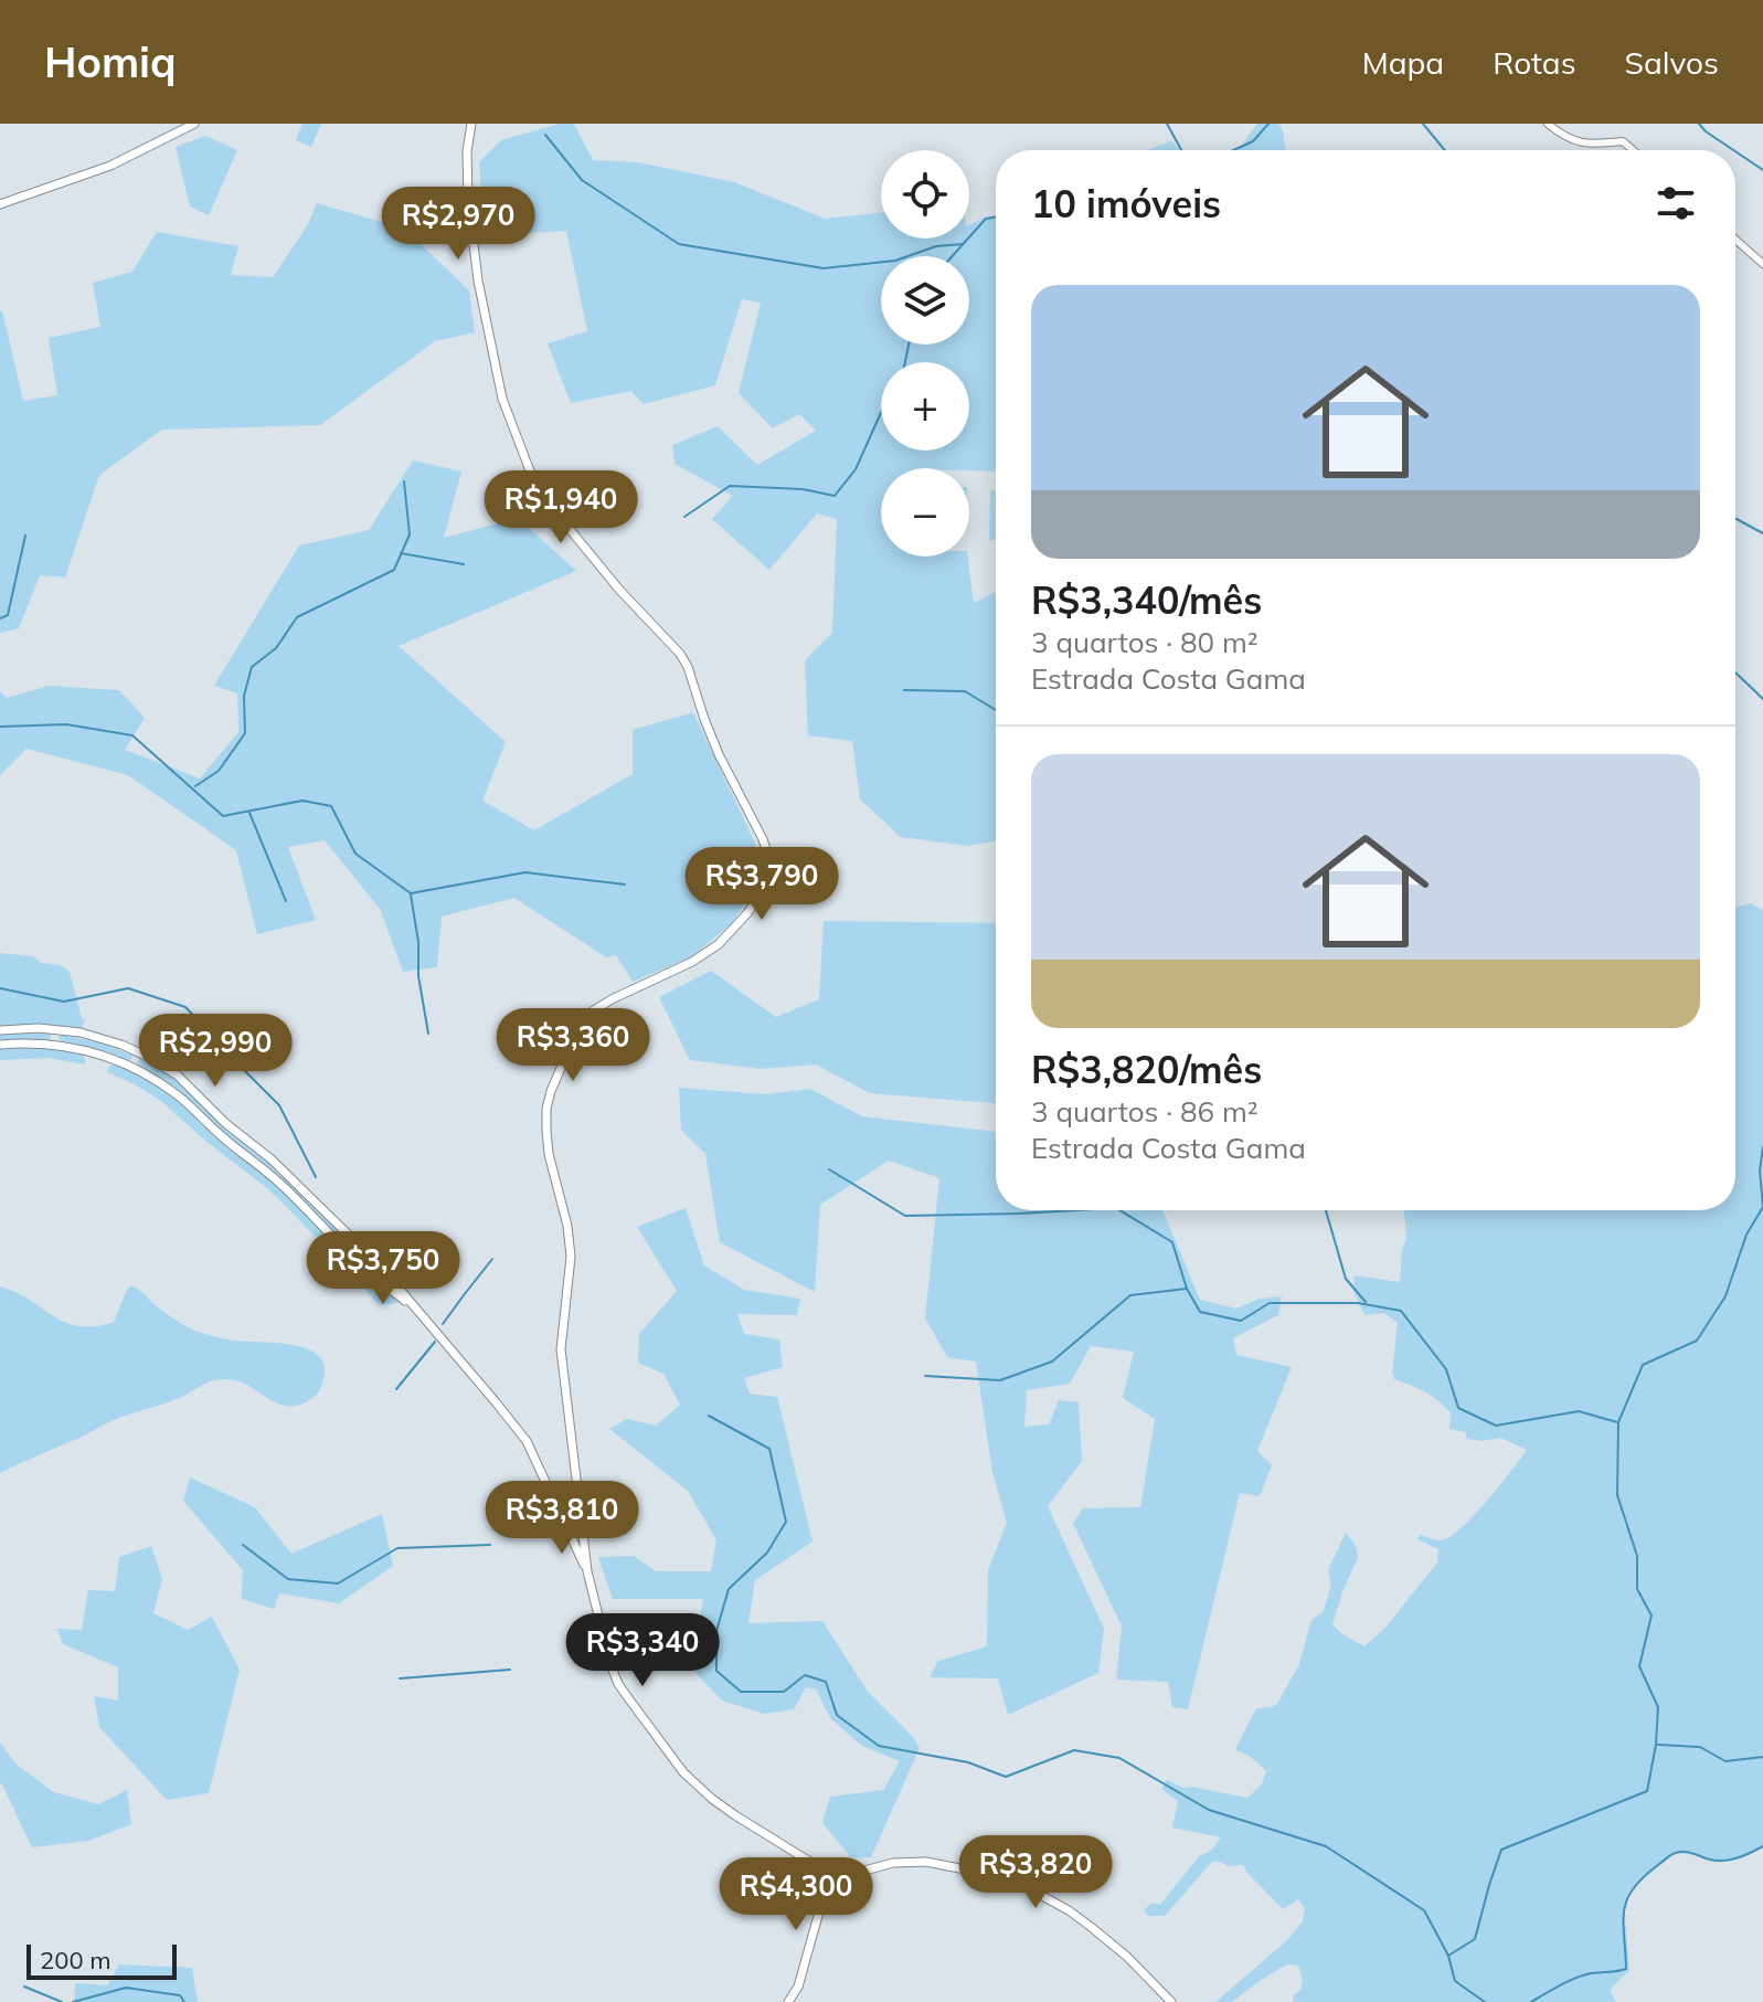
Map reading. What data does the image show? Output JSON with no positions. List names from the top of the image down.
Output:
{
  "scale_bar": "200 m",
  "page": {
    "header": "Homiq",
    "nav": ["Mapa", "Rotas", "Salvos"],
    "map_buttons": ["+", "−"],
    "heading": "10 imóveis",
    "price": [
      "R$2,970",
      "R$1,940",
      "R$3,790",
      "R$3,360",
      "R$2,990",
      "R$3,750",
      "R$3,810",
      "R$3,340",
      "R$3,820",
      "R$4,300"
    ],
    "list": [
      {
        "name": "R$3,340/mês",
        "note": "3 quartos · 80 m² · Estrada Costa Gama"
      },
      {
        "name": "R$3,820/mês",
        "note": "3 quartos · 86 m² · Estrada Costa Gama"
      }
    ],
    "scale": "200 m"
  }
}
